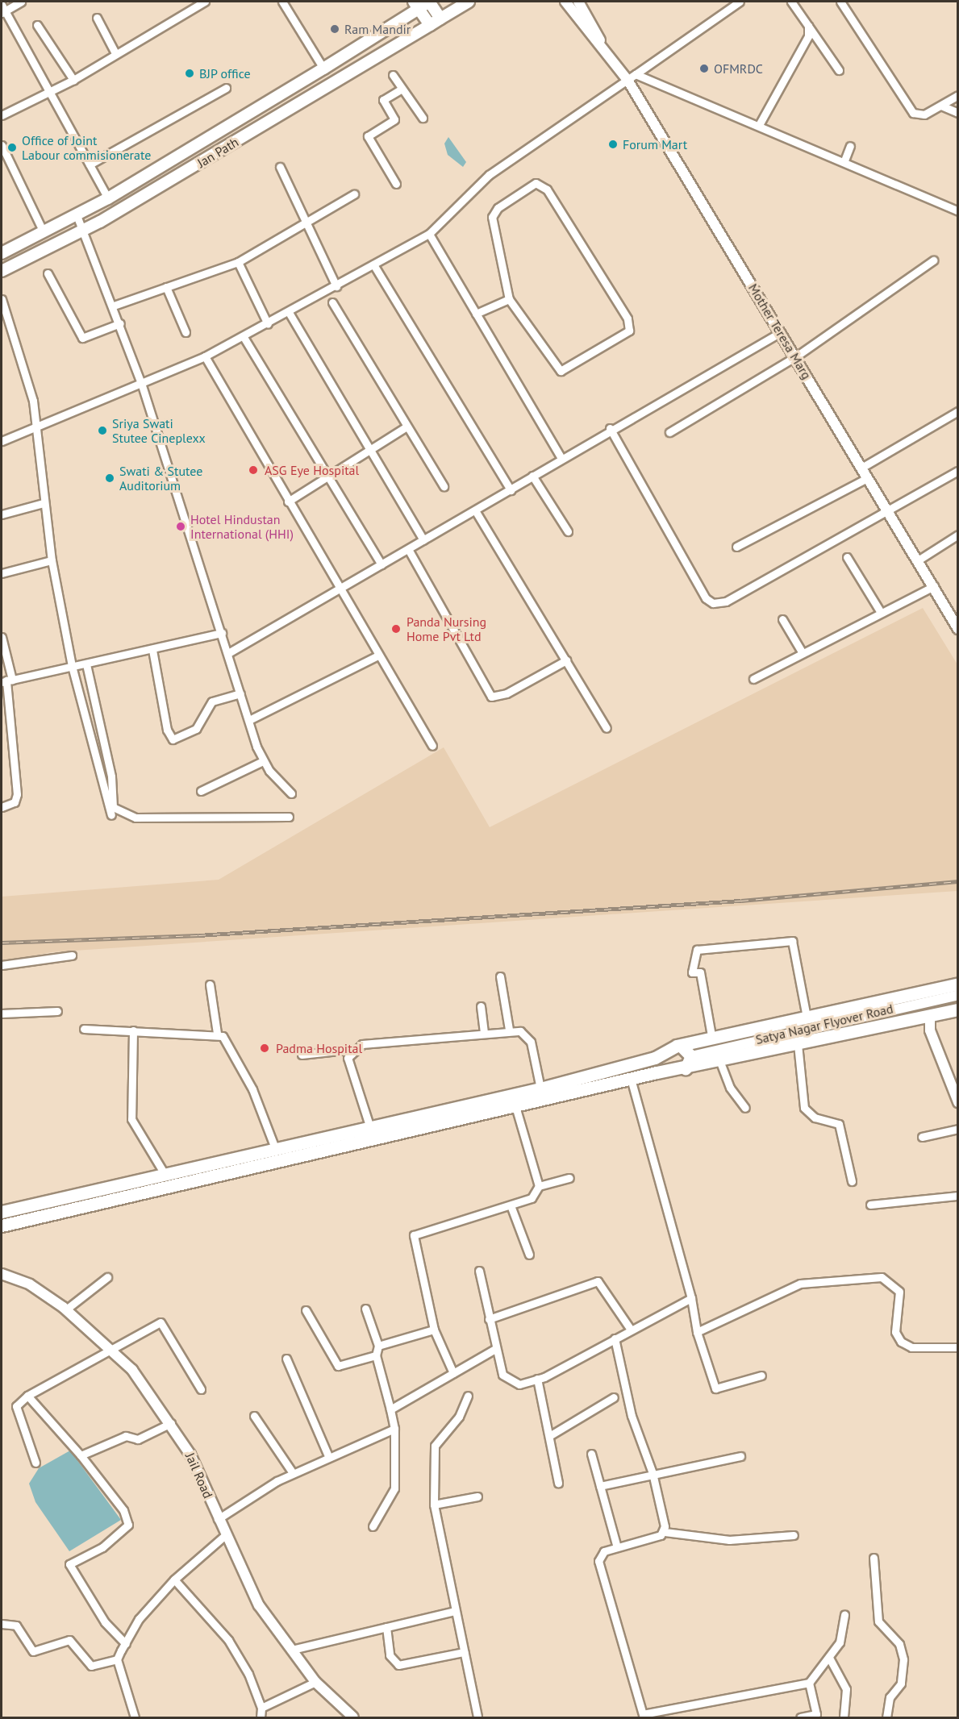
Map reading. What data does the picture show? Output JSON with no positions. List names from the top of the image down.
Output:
{
  "streets": {
    "main road": ["Jan Path"],
    "street": ["Mother Teresa Marg", "Satya Nagar Flyover Road", "Jail Road"]
  },
  "places": [
    "Ram Mandir",
    "OFMRDC",
    "BJP office",
    "Forum Mart",
    "Office of Joint Labour commisionerate",
    "Sriya Swati Stutee Cineplexx",
    "ASG Eye Hospital",
    "Swati & Stutee Auditorium",
    "Hotel Hindustan International (HHI)",
    "Panda Nursing Home Pvt Ltd",
    "Padma Hospital"
  ]
}
